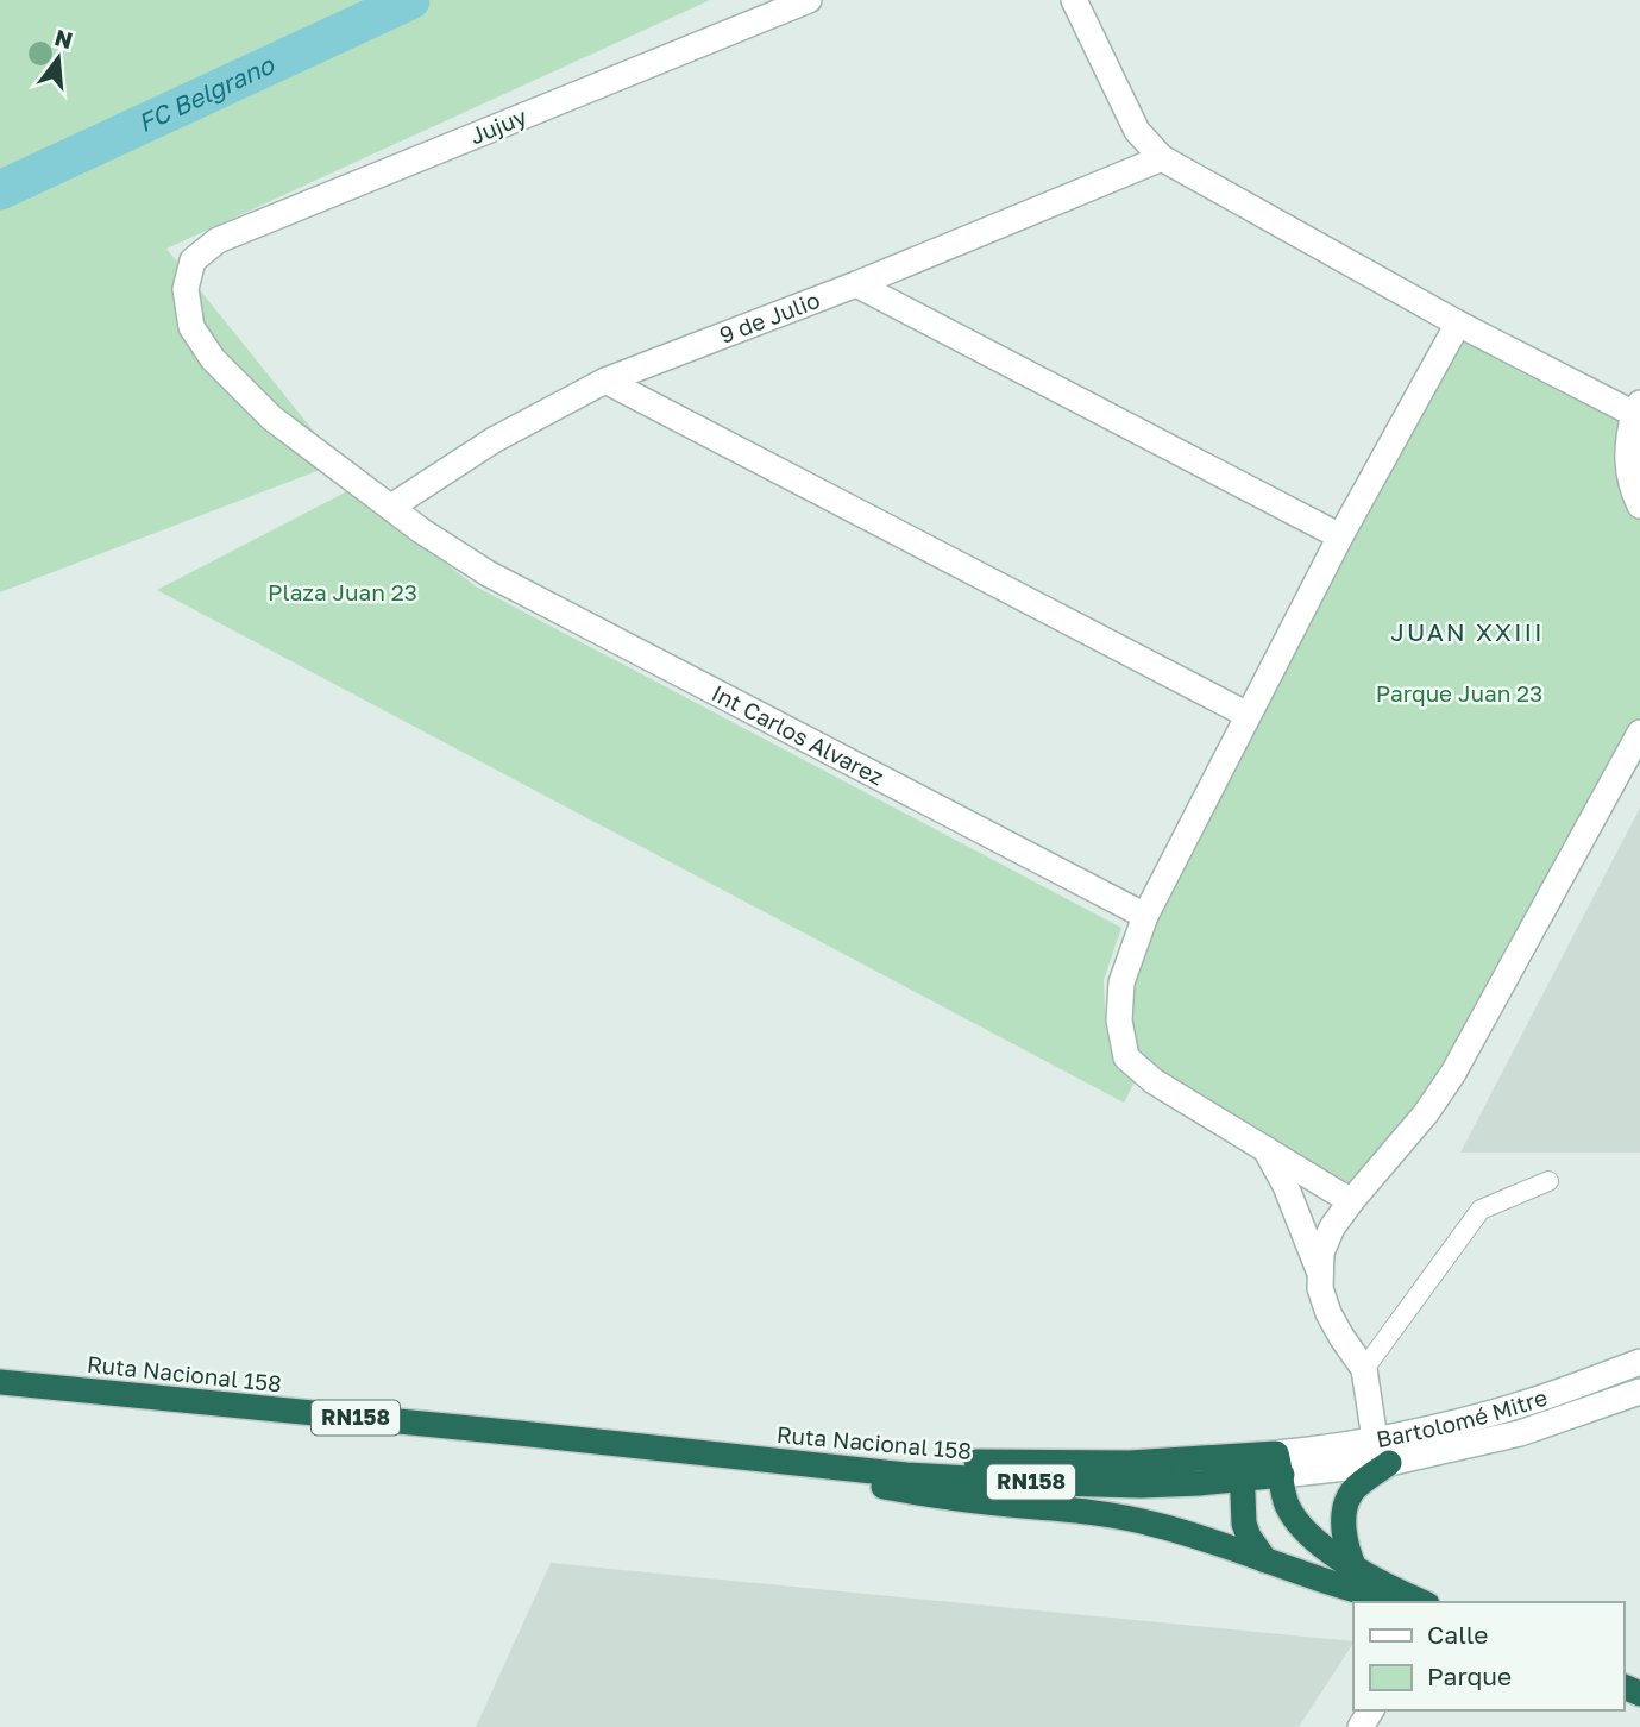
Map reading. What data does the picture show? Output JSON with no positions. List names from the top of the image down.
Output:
{
  "streets": {
    "highway": ["Ruta Nacional 158", "RN158"],
    "street": [
      "Jujuy",
      "9 de Julio",
      "Int Carlos Alvarez",
      "Bartolomé Mitre"
    ]
  },
  "crossings": [
    ["Jujuy", "Int Carlos Alvarez"],
    ["9 de Julio", "Int Carlos Alvarez"],
    ["Ruta Nacional 158", "Bartolomé Mitre"]
  ],
  "districts": ["JUAN XXIII"],
  "water": ["FC Belgrano"],
  "parks": ["Plaza Juan 23", "Parque Juan 23"],
  "legend": ["Calle", "Parque"],
  "north": "top"
}
